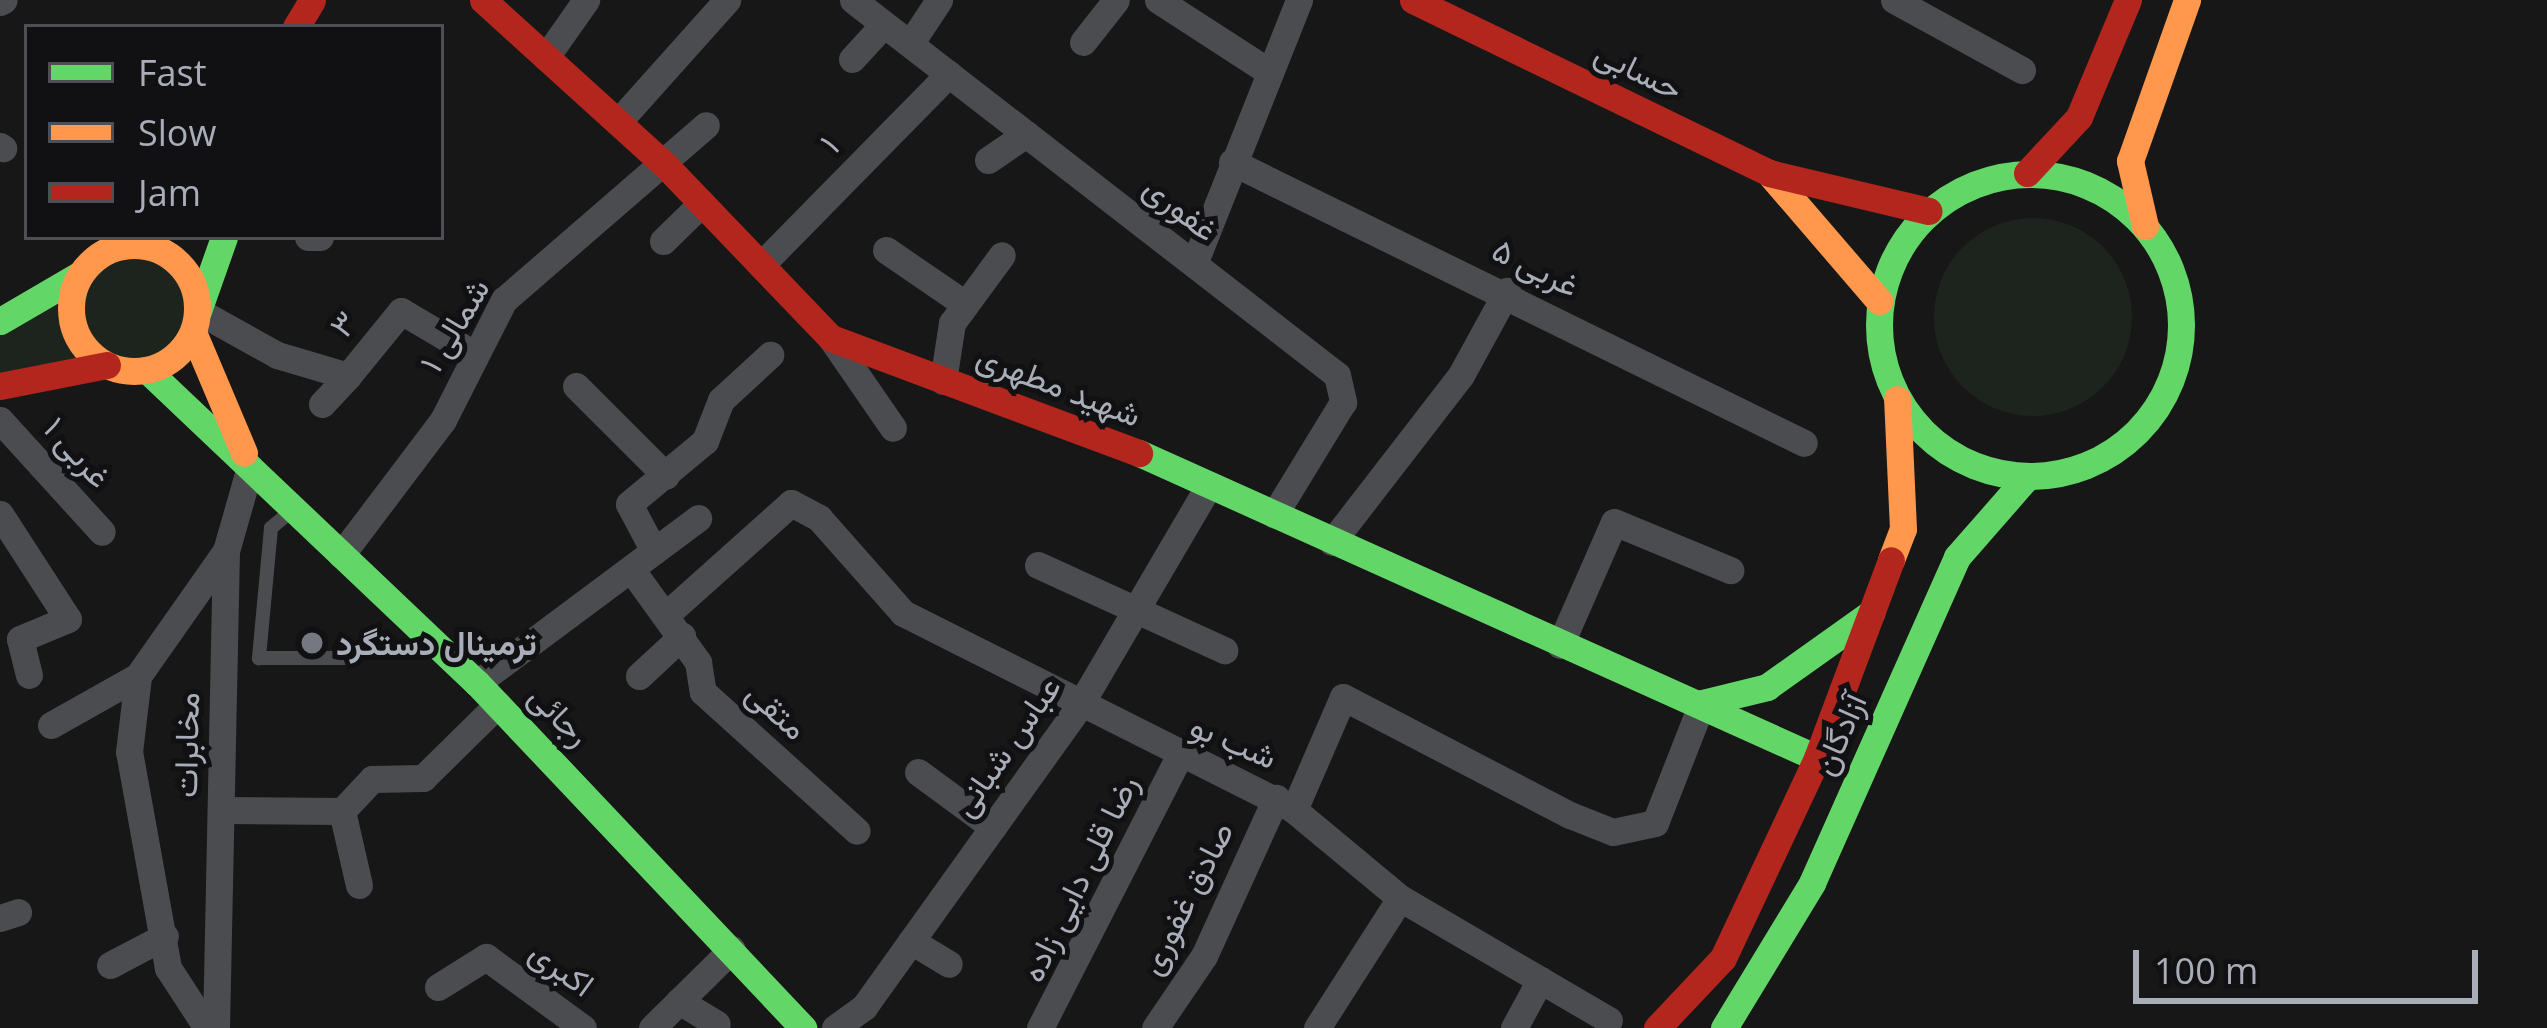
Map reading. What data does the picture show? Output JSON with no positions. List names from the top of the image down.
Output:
{
  "streets": {
    "street": [
      "حسابی",
      "۱",
      "غفوری",
      "۵ غربی",
      "۳",
      "۱ شمالی",
      "شهید مطهری",
      "۱ غربی",
      "متقی",
      "رجائی",
      "آزادگان",
      "شب بو",
      "مخابرات",
      "عباس شبانی",
      "رضا قلی دایی زاده",
      "صادق غفوری",
      "اکبری"
    ]
  },
  "crossings": [
    ["حسابی", "آزادگان"],
    ["۱", "غفوری"],
    ["۱", "شهید مطهری"],
    ["غفوری", "شهید مطهری"],
    ["۳", "۱ شمالی"],
    ["۳", "رجائی"],
    ["۱ شمالی", "شهید مطهری"],
    ["۱ شمالی", "رجائی"],
    ["شهید مطهری", "شب بو"],
    ["شهید مطهری", "عباس شبانی"],
    ["متقی", "شب بو"],
    ["رجائی", "مخابرات"],
    ["شب بو", "عباس شبانی"],
    ["شب بو", "رضا قلی دایی زاده"],
    ["شب بو", "صادق غفوری"]
  ],
  "places": ["ترمینال دستگرد"],
  "legend": ["Fast", "Slow", "Jam"],
  "scale_bar": "100 m"
}
